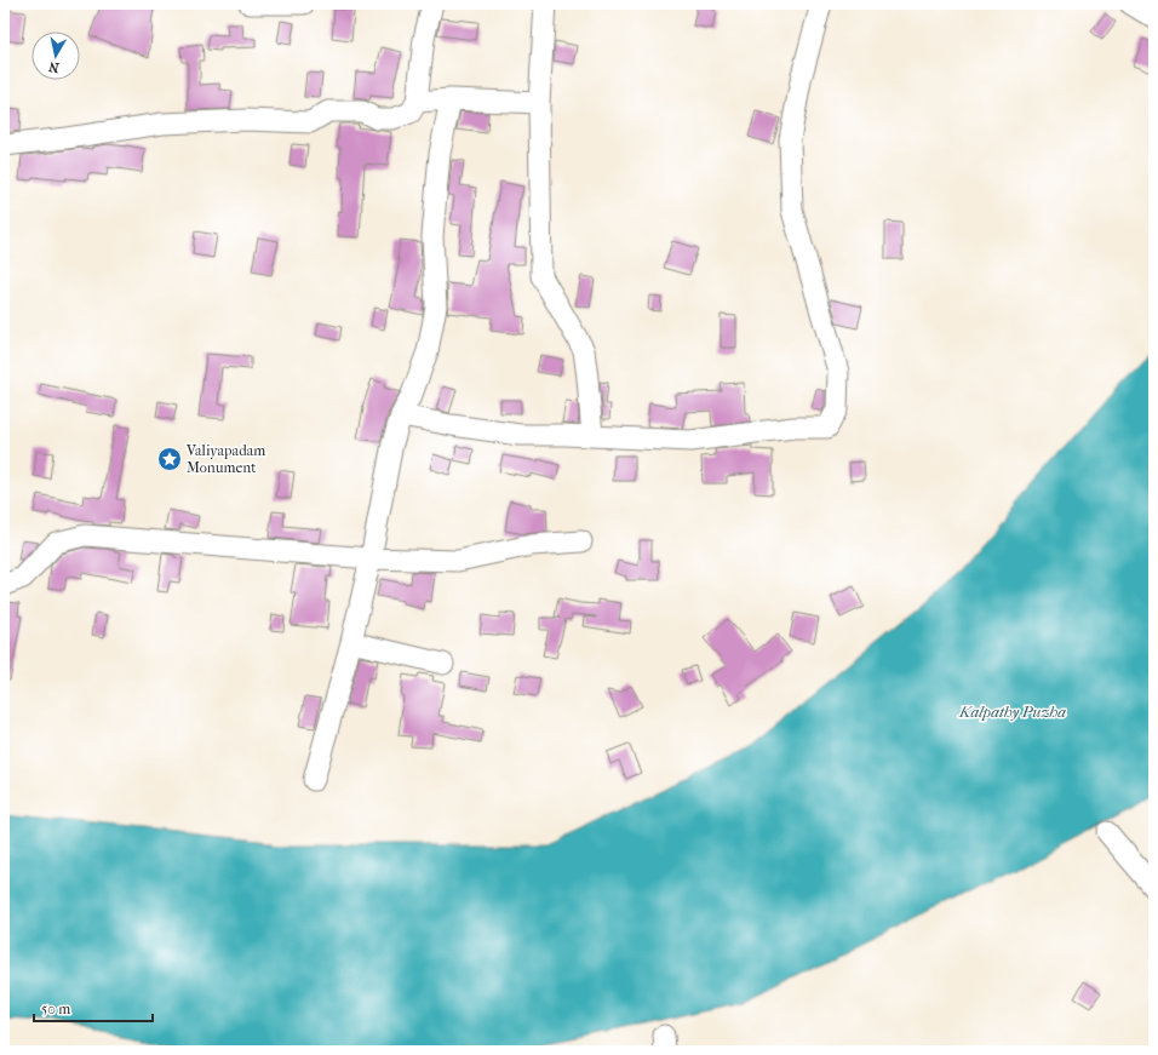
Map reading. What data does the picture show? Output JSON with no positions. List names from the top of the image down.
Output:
{
  "water": ["Kalpathy Puzha"],
  "places": {
    "place": ["Valiyapadam Monument"]
  },
  "scale_bar": "50 m",
  "north": "bottom"
}
